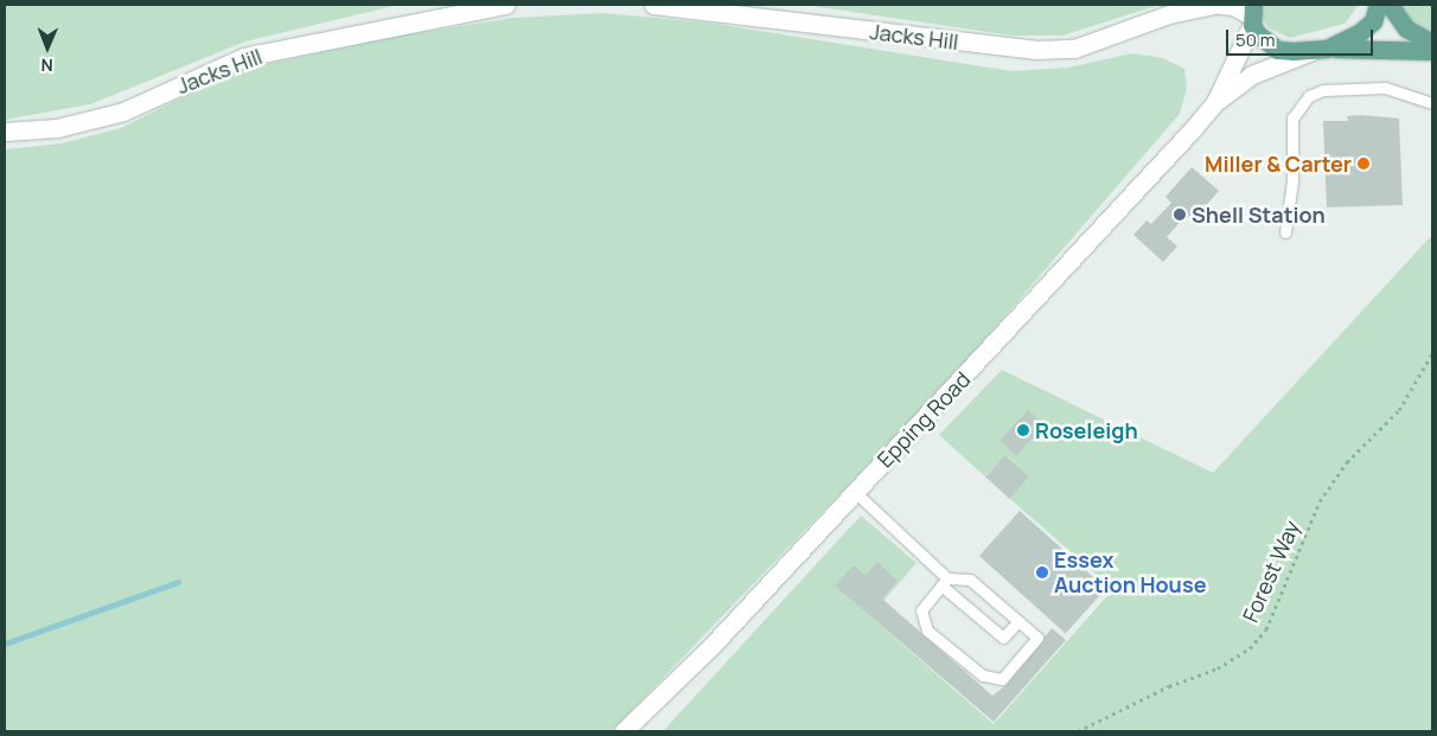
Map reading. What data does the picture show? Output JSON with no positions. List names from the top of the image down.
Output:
{
  "streets": {
    "main road": ["Jacks Hill", "Epping Road"],
    "path": ["Forest Way"]
  },
  "places": [
    "Miller & Carter",
    "Shell Station",
    "Roseleigh",
    "Essex Auction House"
  ],
  "scale_bar": "50 m",
  "north": "bottom"
}
